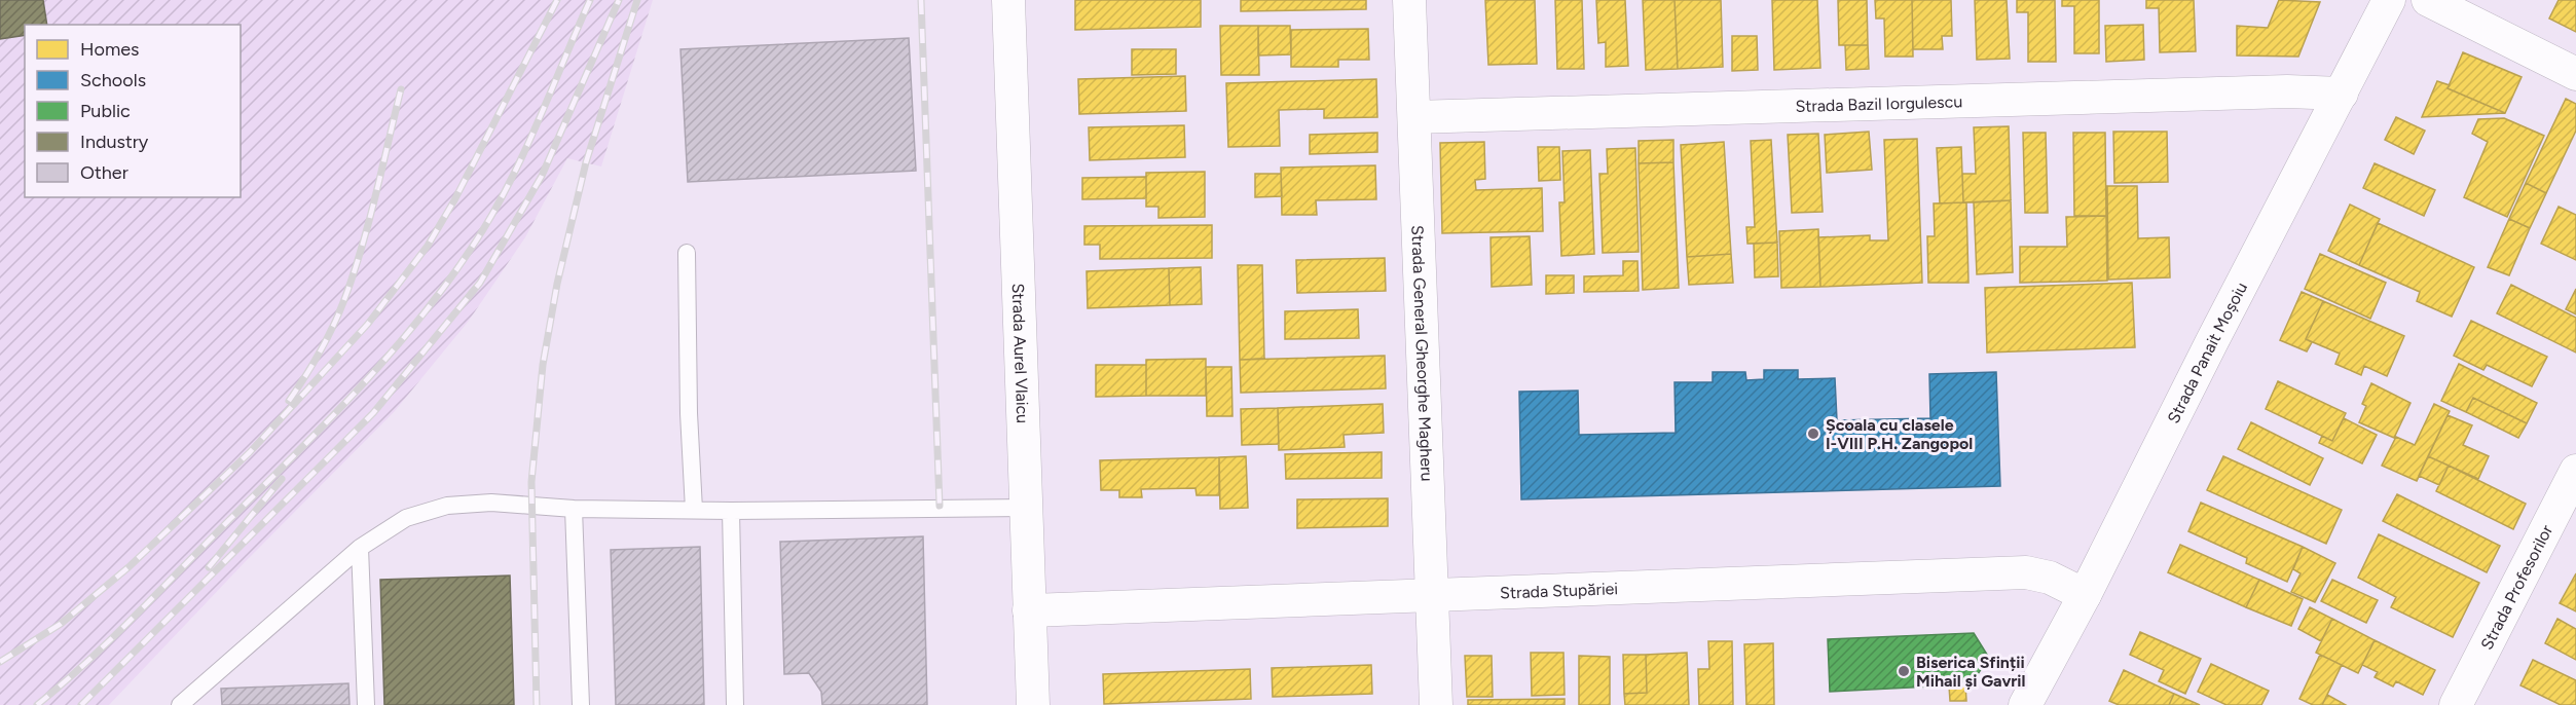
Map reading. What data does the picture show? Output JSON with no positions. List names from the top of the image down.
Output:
{
  "streets": {
    "street": [
      "Strada Bazil Iorgulescu",
      "Strada Aurel Vlaicu",
      "Strada General Gheorghe Magheru",
      "Strada Panait Moșoiu",
      "Strada Profesorilor",
      "Strada Stupăriei"
    ]
  },
  "crossings": [
    ["Strada Bazil Iorgulescu", "Strada General Gheorghe Magheru"],
    ["Strada Bazil Iorgulescu", "Strada Panait Moșoiu"],
    ["Strada Aurel Vlaicu", "Strada Stupăriei"],
    ["Strada General Gheorghe Magheru", "Strada Stupăriei"],
    ["Strada Panait Moșoiu", "Strada Stupăriei"]
  ],
  "places": ["Școala cu clasele I-VIII P.H. Zangopol", "Biserica Sfinții Mihail și Gavril"],
  "legend": [
    "Homes",
    "Schools",
    "Public",
    "Industry",
    "Other"
  ]
}
